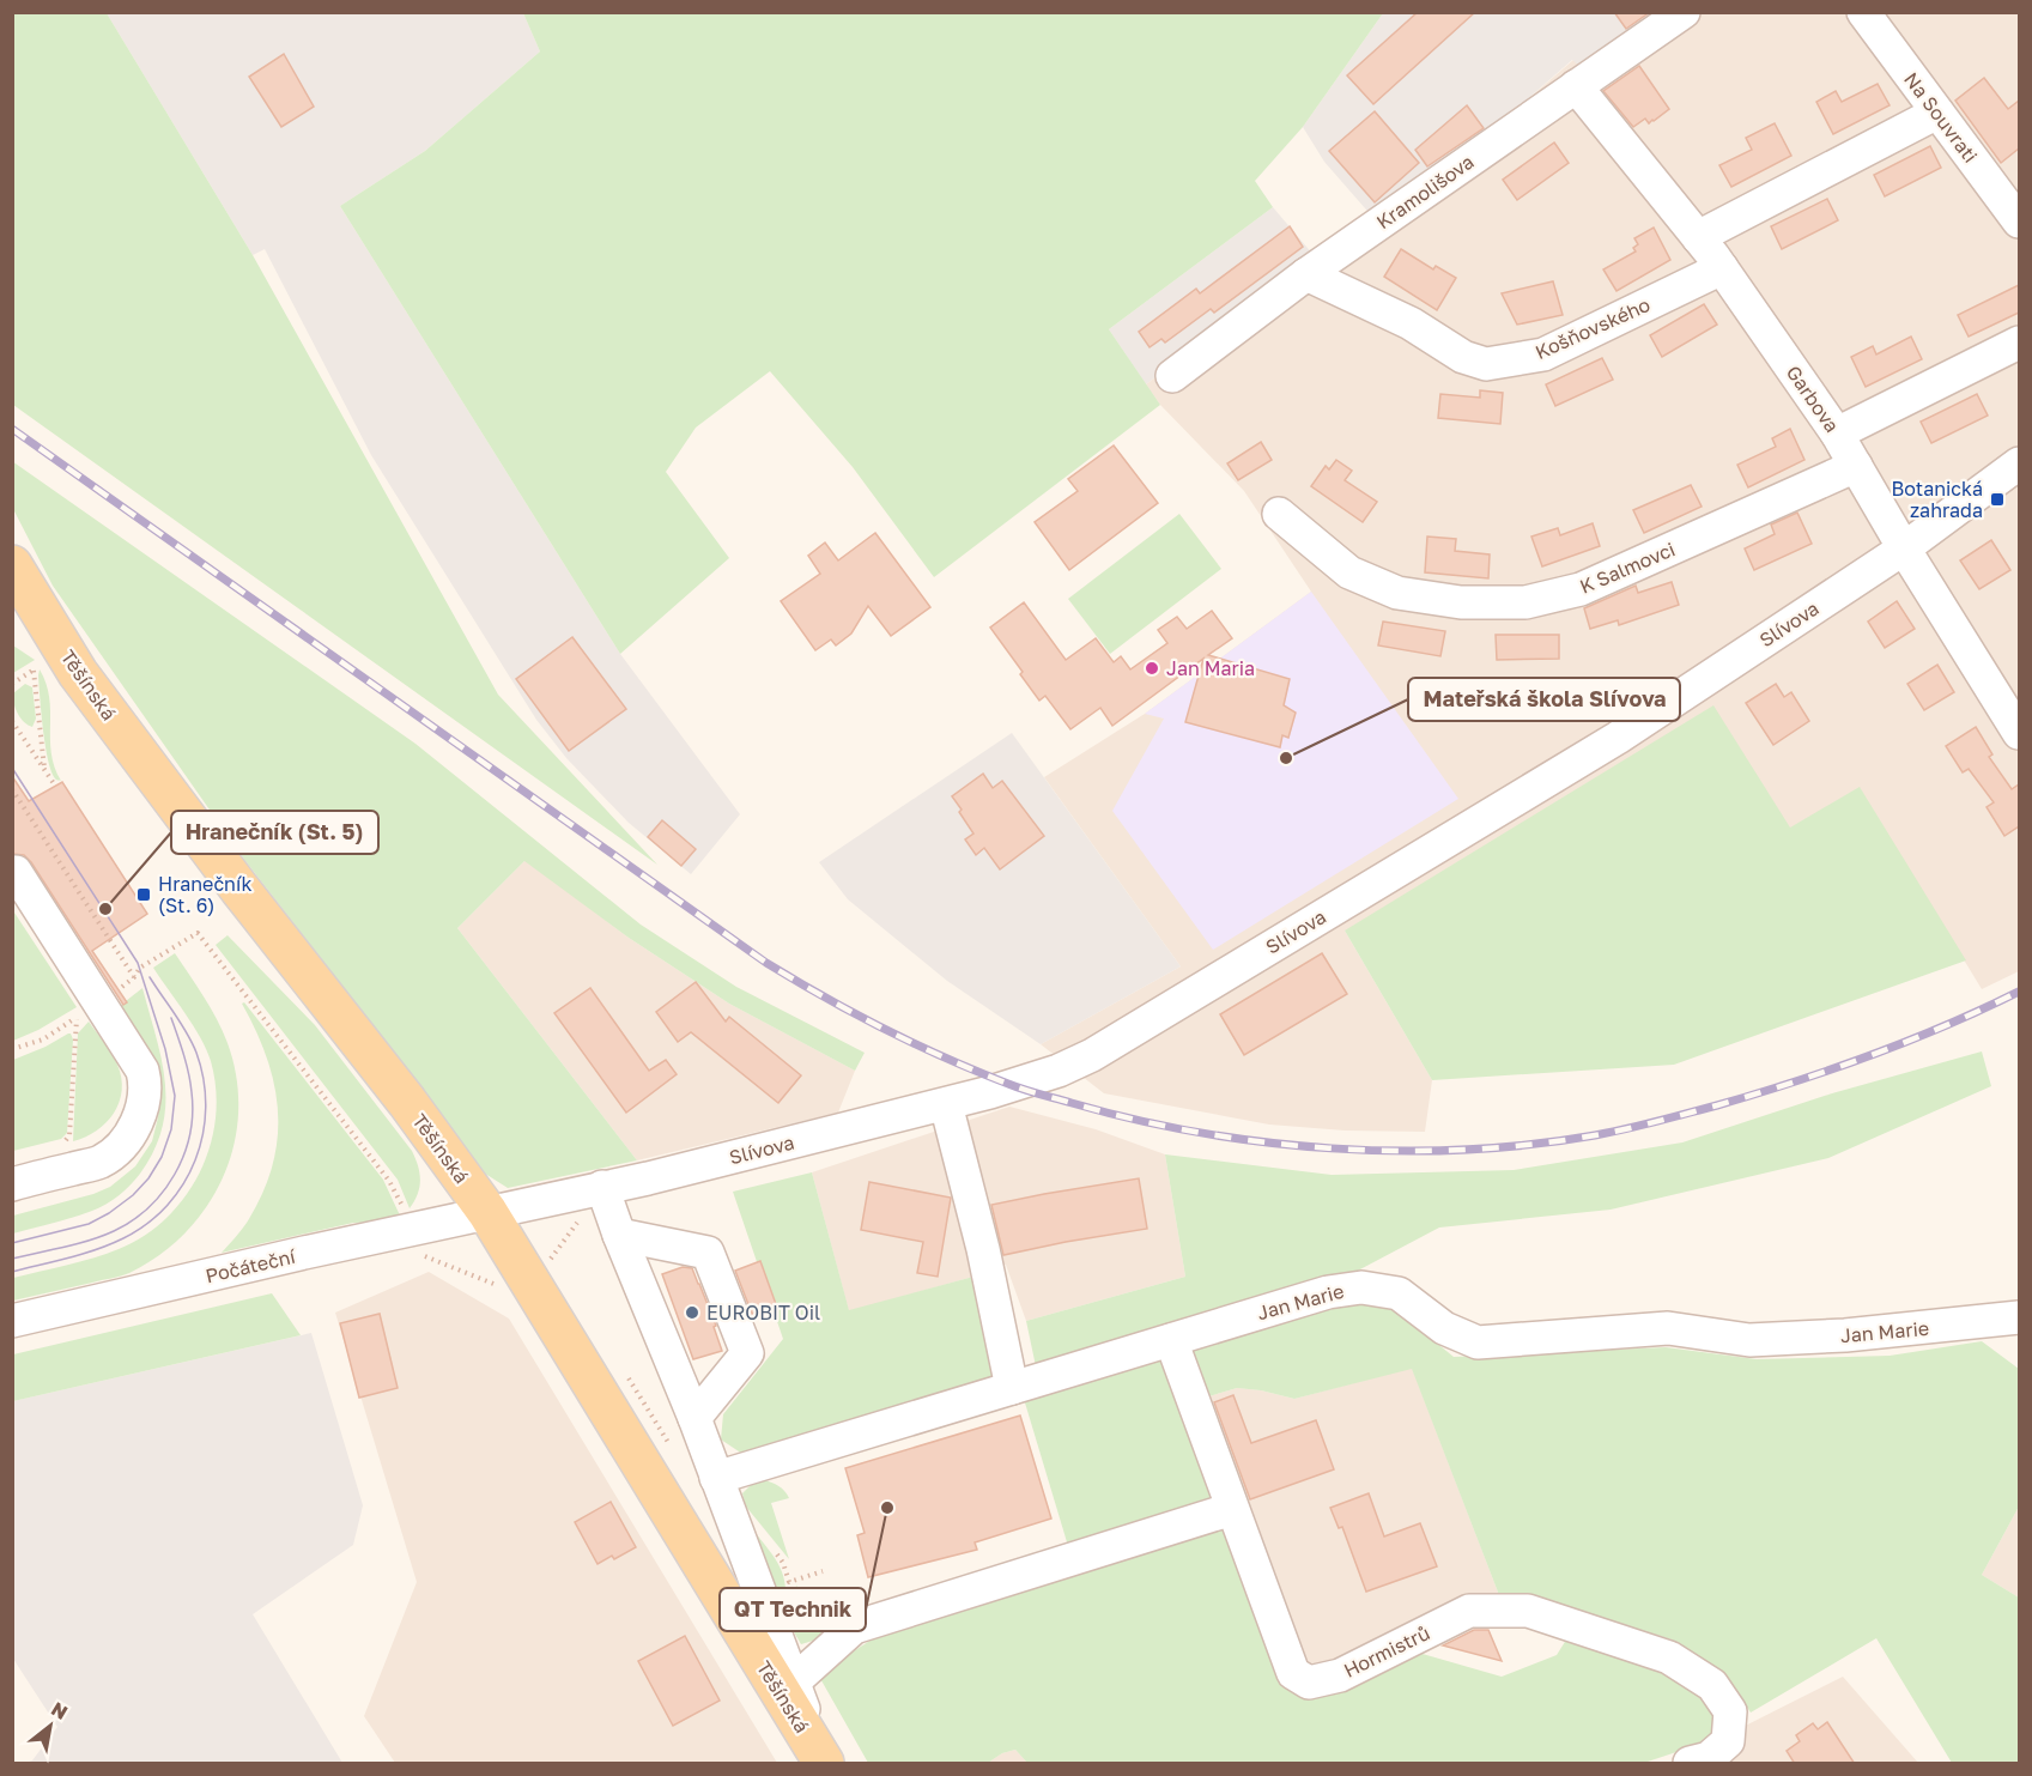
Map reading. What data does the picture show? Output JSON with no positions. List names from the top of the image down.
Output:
{
  "streets": {
    "main road": ["Těšínská"],
    "street": [
      "Na Souvrati",
      "Kramolišova",
      "Košňovského",
      "Garbova",
      "K Salmovci",
      "Slívova",
      "Počáteční",
      "Jan Marie",
      "Hormistrů"
    ]
  },
  "crossings": [
    ["Kramolišova", "Košňovského"],
    ["Kramolišova", "Garbova"],
    ["Košňovského", "Garbova"],
    ["Garbova", "K Salmovci"],
    ["Garbova", "Slívova"],
    ["Slívova", "Těšínská"],
    ["Slívova", "Počáteční"],
    ["Těšínská", "Počáteční"],
    ["Jan Marie", "Hormistrů"]
  ],
  "places": {
    "transit": ["Botanická zahrada", "Hranečník (St. 6)"],
    "other": [
      "Jan Maria",
      "Mateřská škola Slívova",
      "Hranečník (St. 5)",
      "EUROBIT Oil",
      "QT Technik"
    ]
  },
  "north": "top right"
}
